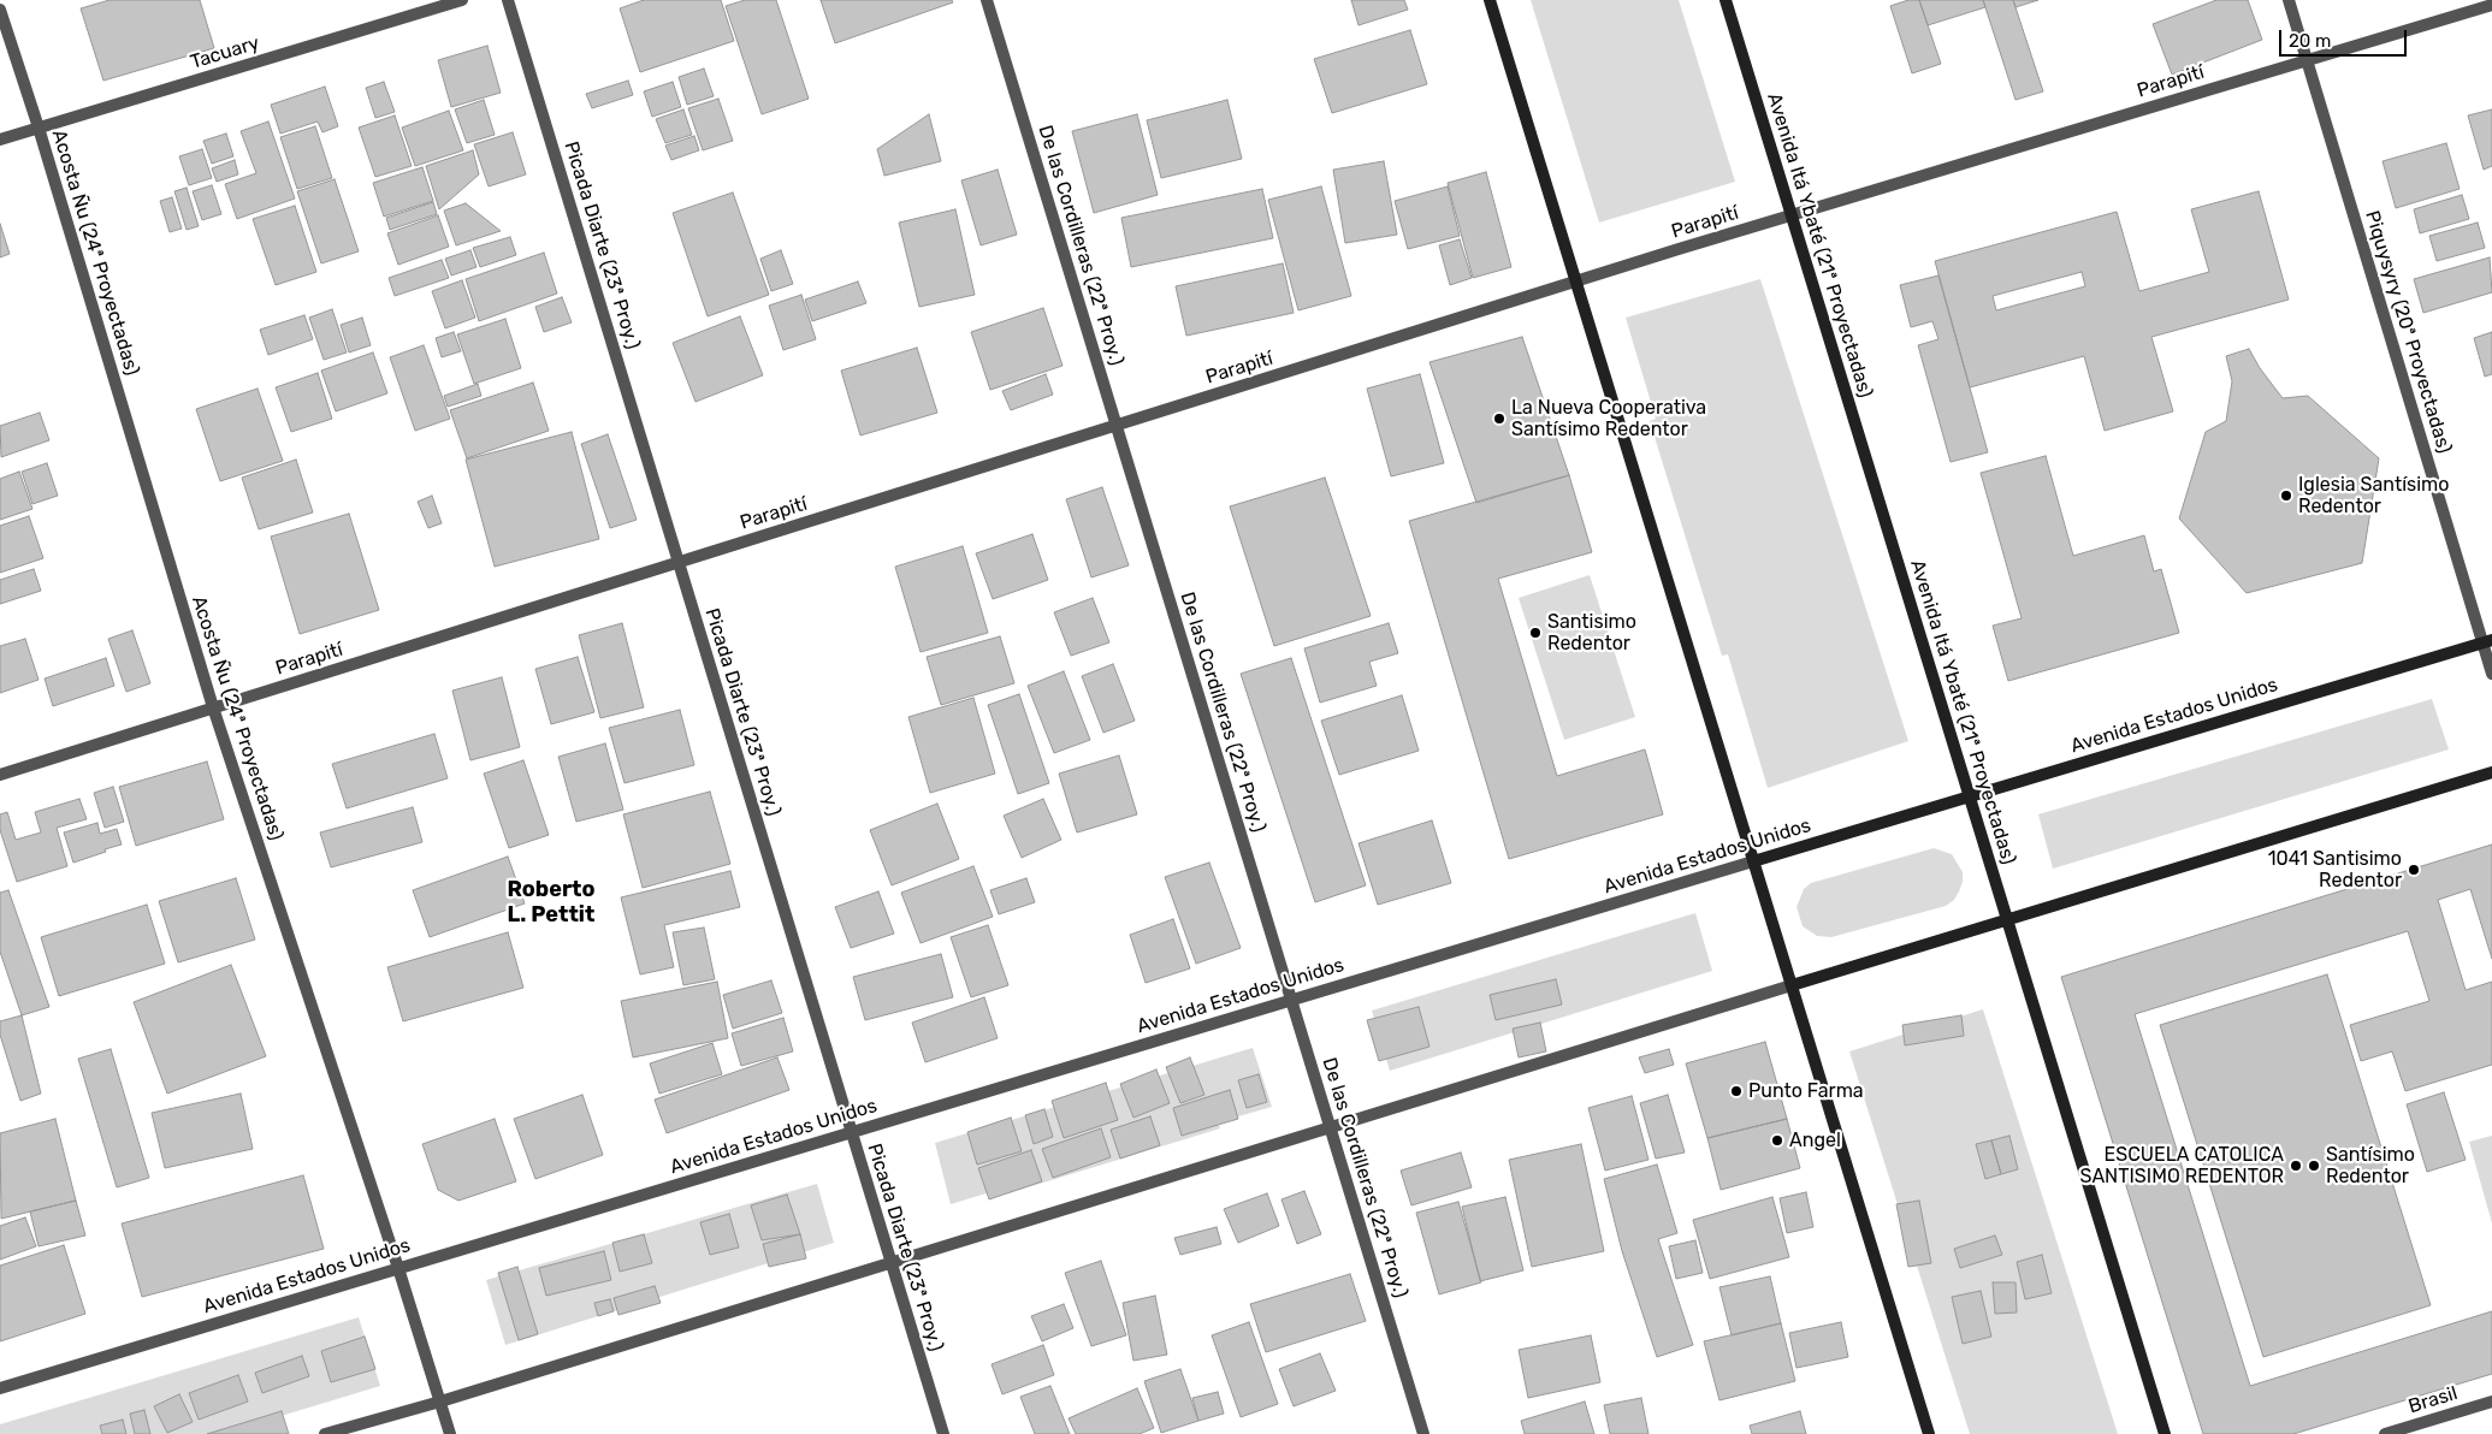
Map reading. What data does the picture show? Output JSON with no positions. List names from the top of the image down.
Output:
{
  "streets": {
    "main road": ["Avenida Itá Ybaté (21ª Proyectadas)", "Avenida Estados Unidos"],
    "street": [
      "Tacuary",
      "Parapití",
      "Picada Diarte (23ª Proy.)",
      "De las Cordilleras (22ª Proy.)",
      "Acosta Ñu (24ª Proyectadas)",
      "Piquysyry (20ª Proyectadas)",
      "Brasil"
    ]
  },
  "crossings": [
    ["Tacuary", "Acosta Ñu (24ª Proyectadas)"],
    ["Parapití", "Picada Diarte (23ª Proy.)"],
    ["Parapití", "De las Cordilleras (22ª Proy.)"],
    ["Parapití", "Avenida Itá Ybaté (21ª Proyectadas)"],
    ["Parapití", "Acosta Ñu (24ª Proyectadas)"],
    ["Parapití", "Piquysyry (20ª Proyectadas)"],
    ["Picada Diarte (23ª Proy.)", "Avenida Estados Unidos"],
    ["De las Cordilleras (22ª Proy.)", "Avenida Estados Unidos"],
    ["Avenida Itá Ybaté (21ª Proyectadas)", "Avenida Estados Unidos"],
    ["Acosta Ñu (24ª Proyectadas)", "Avenida Estados Unidos"],
    ["Piquysyry (20ª Proyectadas)", "Avenida Estados Unidos"]
  ],
  "districts": ["Roberto L. Pettit"],
  "places": [
    "La Nueva Cooperativa Santísimo Redentor",
    "Iglesia Santísimo Redentor",
    "Santisimo Redentor",
    "1041 Santisimo Redentor",
    "Punto Farma",
    "Angel",
    "ESCUELA CATOLICA SANTISIMO REDENTOR",
    "Santísimo Redentor"
  ],
  "scale_bar": "20 m"
}
